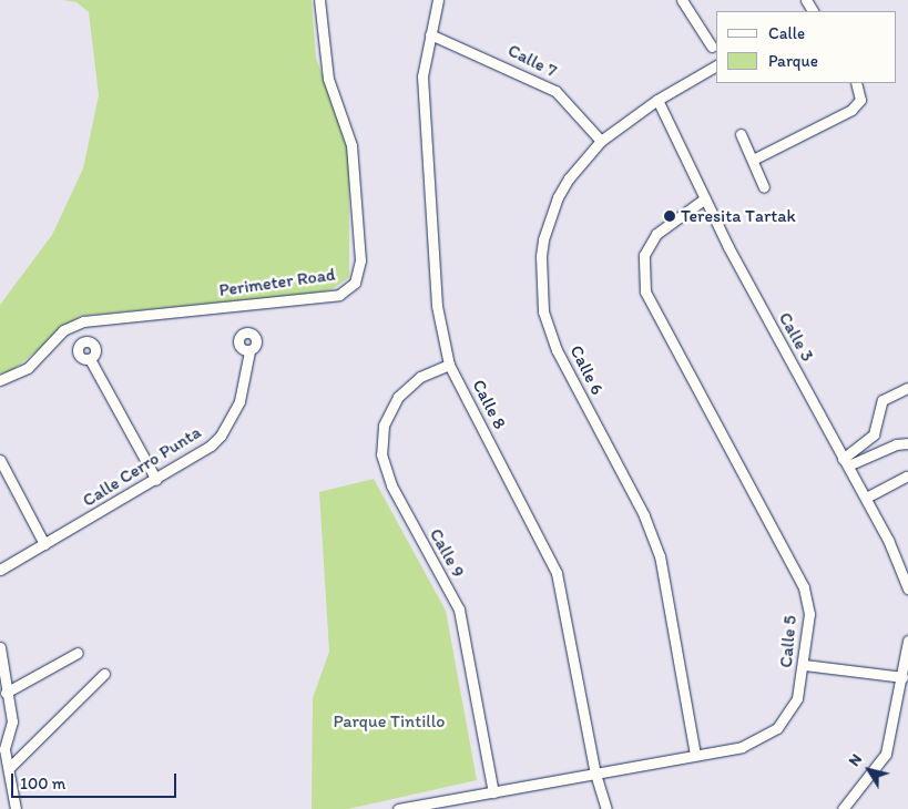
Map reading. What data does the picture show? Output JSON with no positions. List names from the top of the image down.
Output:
{
  "streets": {
    "street": [
      "Calle 7",
      "Perimeter Road",
      "Calle 3",
      "Calle 6",
      "Calle 8",
      "Calle Cerro Punta",
      "Calle 9",
      "Calle 5"
    ]
  },
  "crossings": [
    ["Calle 7", "Calle 6"],
    ["Calle 7", "Calle 8"],
    ["Calle 3", "Calle 6"],
    ["Calle 3", "Calle 5"],
    ["Calle 6", "Calle 5"],
    ["Calle 8", "Calle 9"],
    ["Calle 8", "Calle 5"],
    ["Calle 9", "Calle 5"]
  ],
  "parks": ["Parque Tintillo"],
  "places": ["Teresita Tartak"],
  "legend": ["Calle", "Parque"],
  "scale_bar": "100 m",
  "north": "top left"
}
